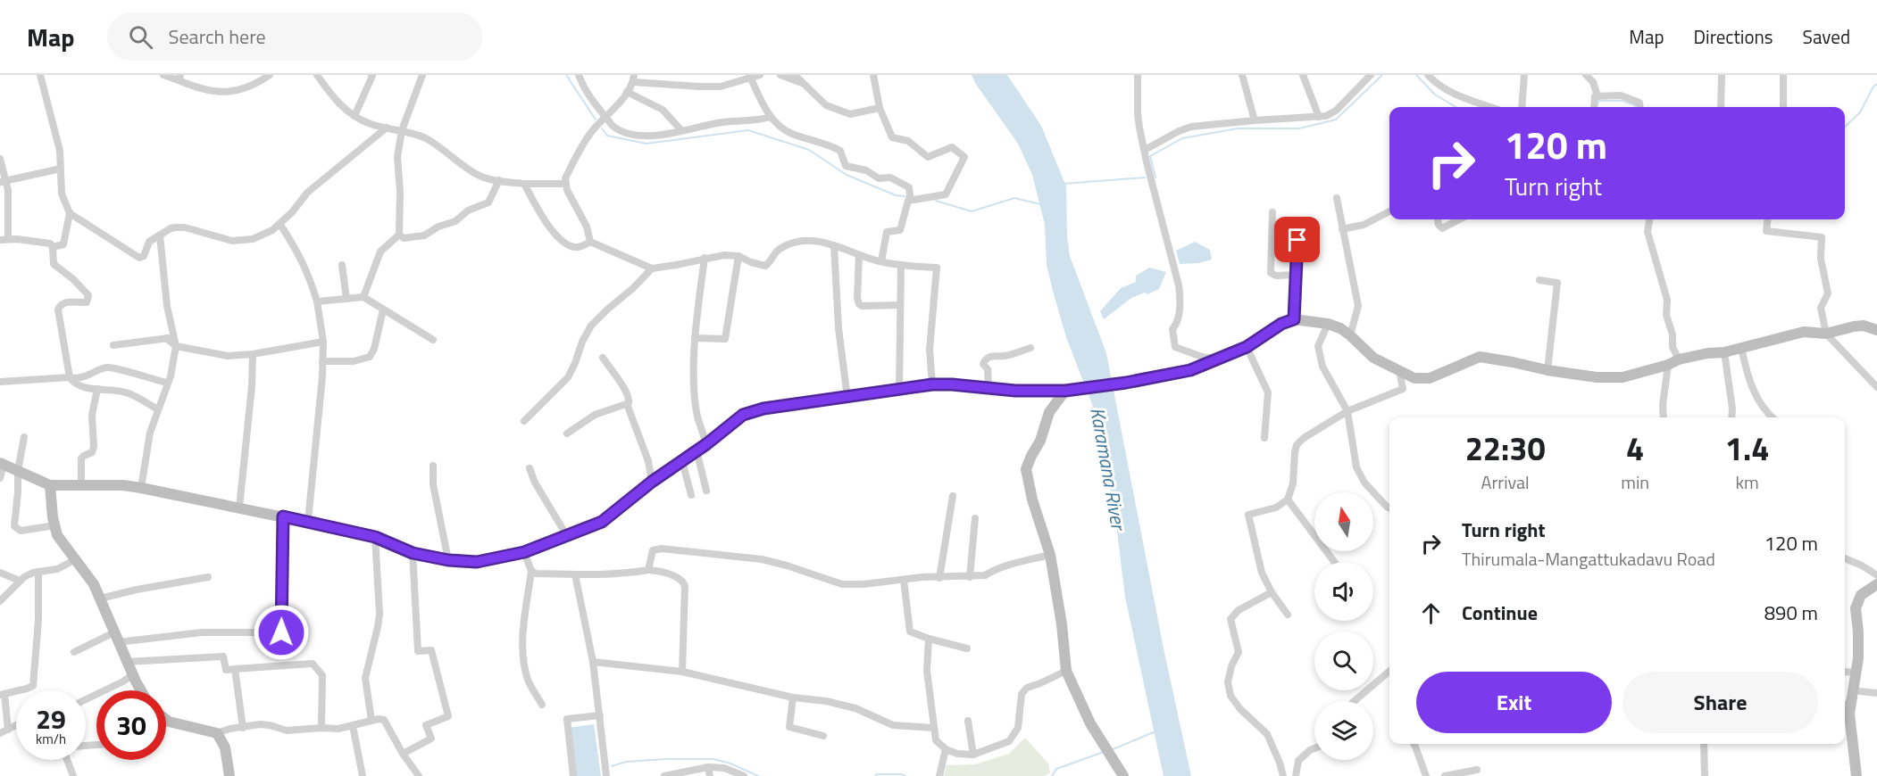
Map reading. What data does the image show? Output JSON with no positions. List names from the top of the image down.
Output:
{
  "water": ["Karamana River"],
  "north": "top",
  "page": {
    "header": "Map",
    "search": "Search here",
    "nav": ["Map", "Directions", "Saved"],
    "turn": ["120 m", "Turn right"],
    "eta": [
      "22:30",
      "Arrival",
      "4",
      "min",
      "1.4",
      "km"
    ],
    "list": [
      {
        "name": "Turn right",
        "note": "Thirumala-Mangattukadavu Road",
        "value": "120 m"
      },
      {
        "name": "Continue",
        "value": "890 m"
      }
    ],
    "buttons": ["Exit", "Share"],
    "speed": "29 km/h",
    "limit": "30"
  }
}
